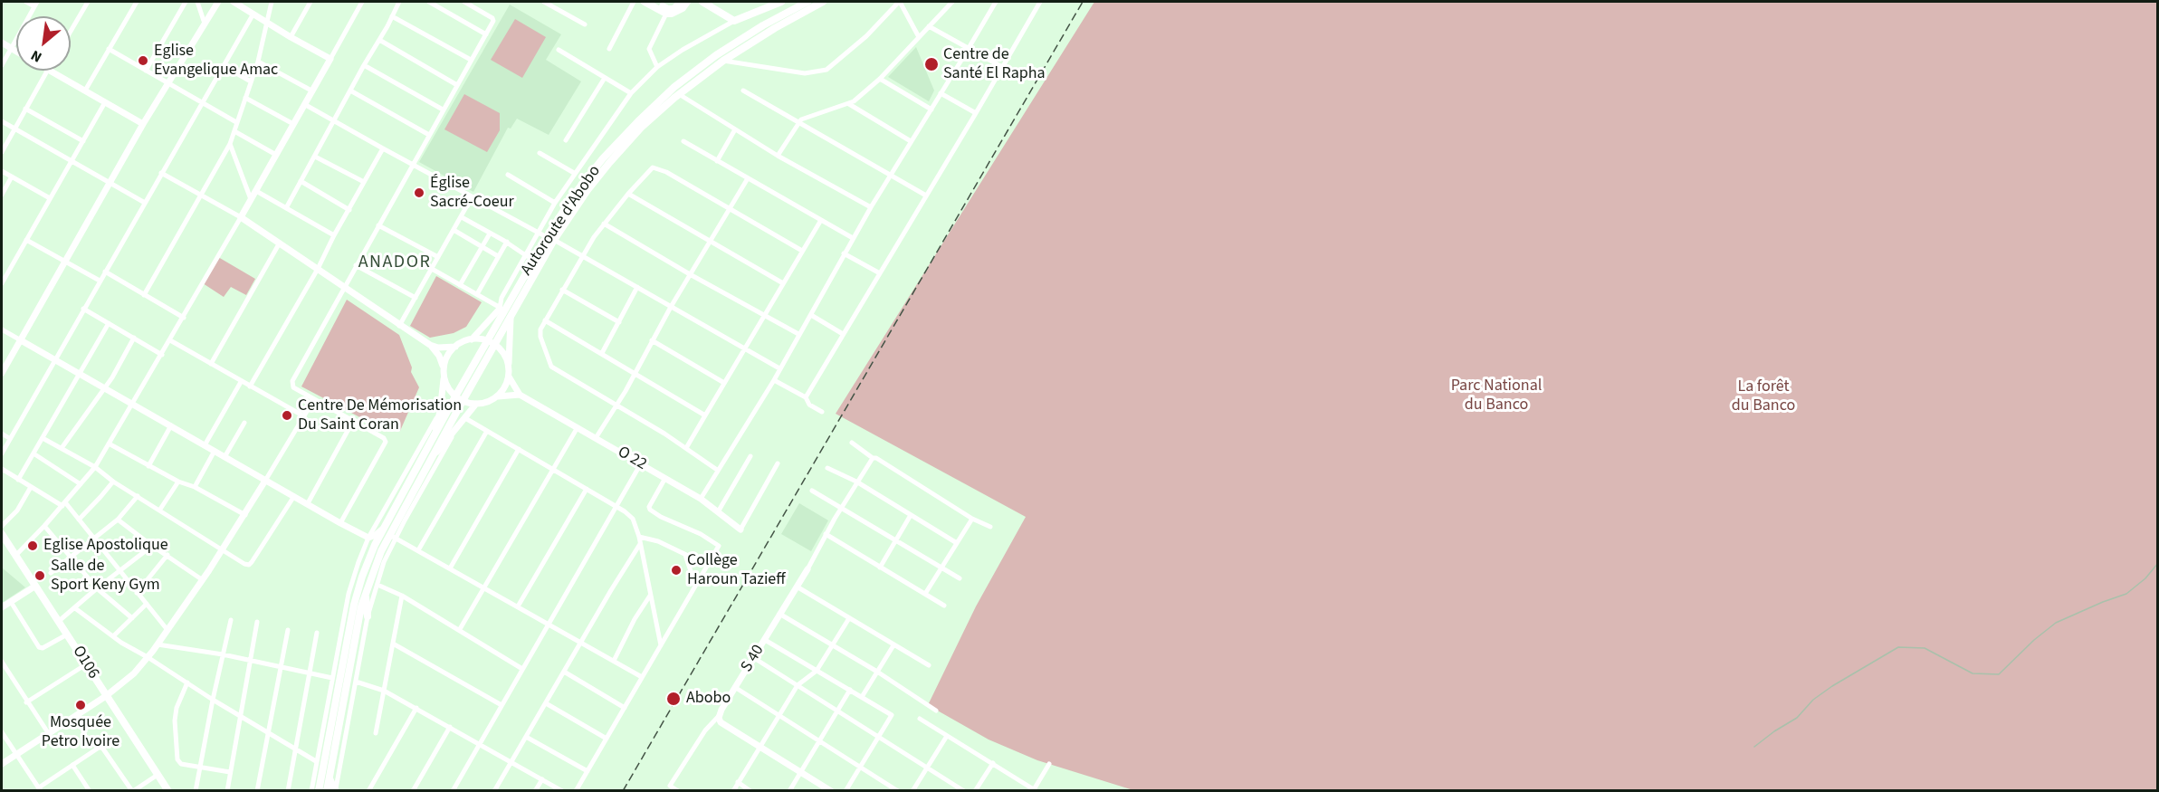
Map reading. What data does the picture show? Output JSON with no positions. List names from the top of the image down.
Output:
{
  "streets": {
    "main road": ["Autoroute d'Abobo", "O106"],
    "street": ["O 22", "S 40"]
  },
  "districts": ["ANADOR"],
  "parks": ["Parc National du Banco", "La forêt du Banco"],
  "places": [
    "Eglise Evangelique Amac",
    "Centre de Santé El Rapha",
    "Église Sacré-Coeur",
    "Centre De Mémorisation Du Saint Coran",
    "Eglise Apostolique",
    "Collège Haroun Tazieff",
    "Salle de Sport Keny Gym",
    "Abobo",
    "Mosquée Petro Ivoire"
  ],
  "north": "bottom left"
}
